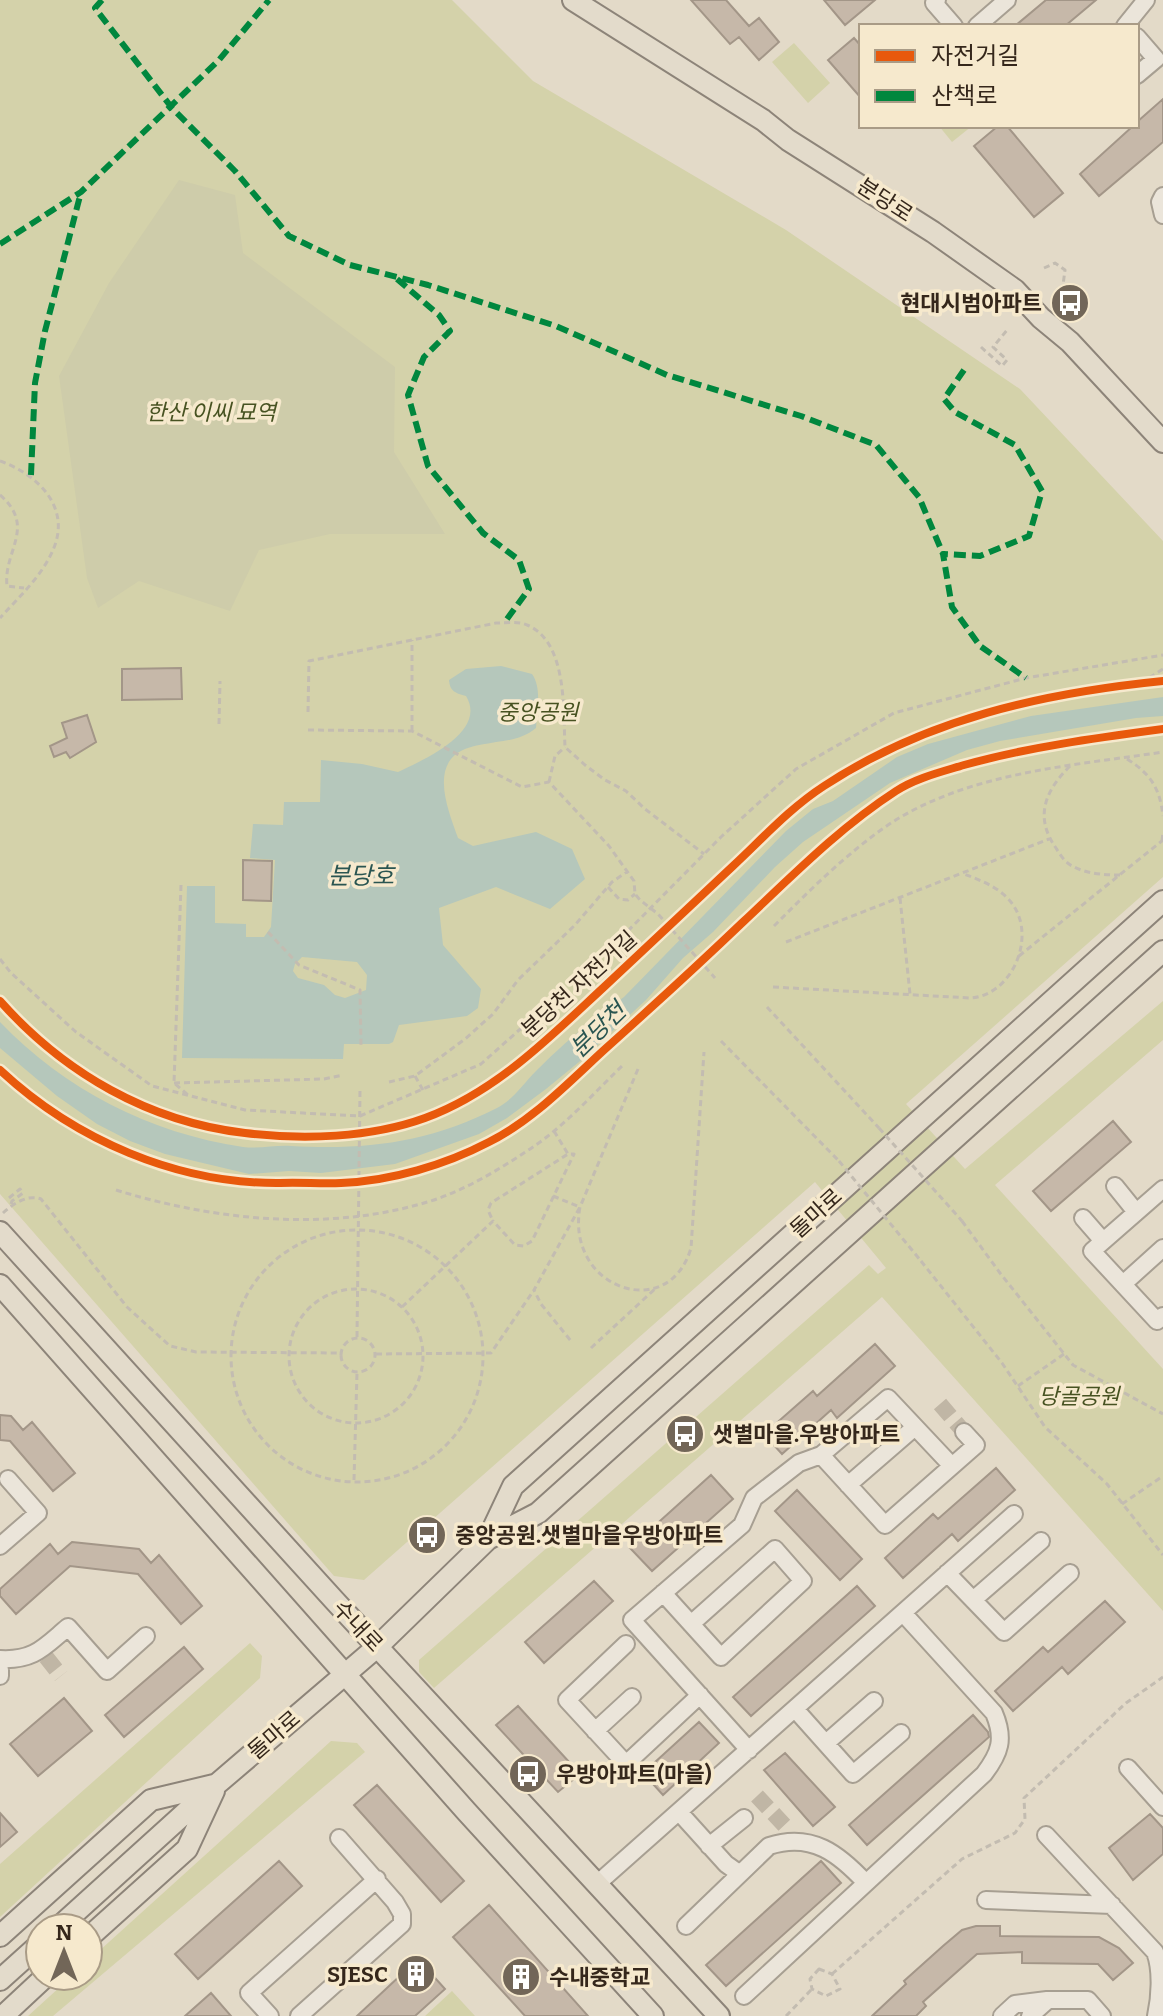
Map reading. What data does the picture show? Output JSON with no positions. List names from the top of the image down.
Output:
{
  "streets": {
    "main road": ["분당로", "돌마로", "수내로"],
    "cycle path": ["분당천 자전거길"]
  },
  "crossings": [
    ["돌마로", "수내로"]
  ],
  "water": ["분당호", "분당천"],
  "parks": ["한산 이씨 묘역", "중앙공원", "당골공원"],
  "places": {
    "bus stop": [
      "현대시범아파트",
      "샛별마을.우방아파트",
      "중앙공원.샛별마을우방아파트",
      "우방아파트(마을)"
    ],
    "building": ["SJESC", "수내중학교"]
  },
  "legend": ["자전거길", "산책로"],
  "north": "top"
}
